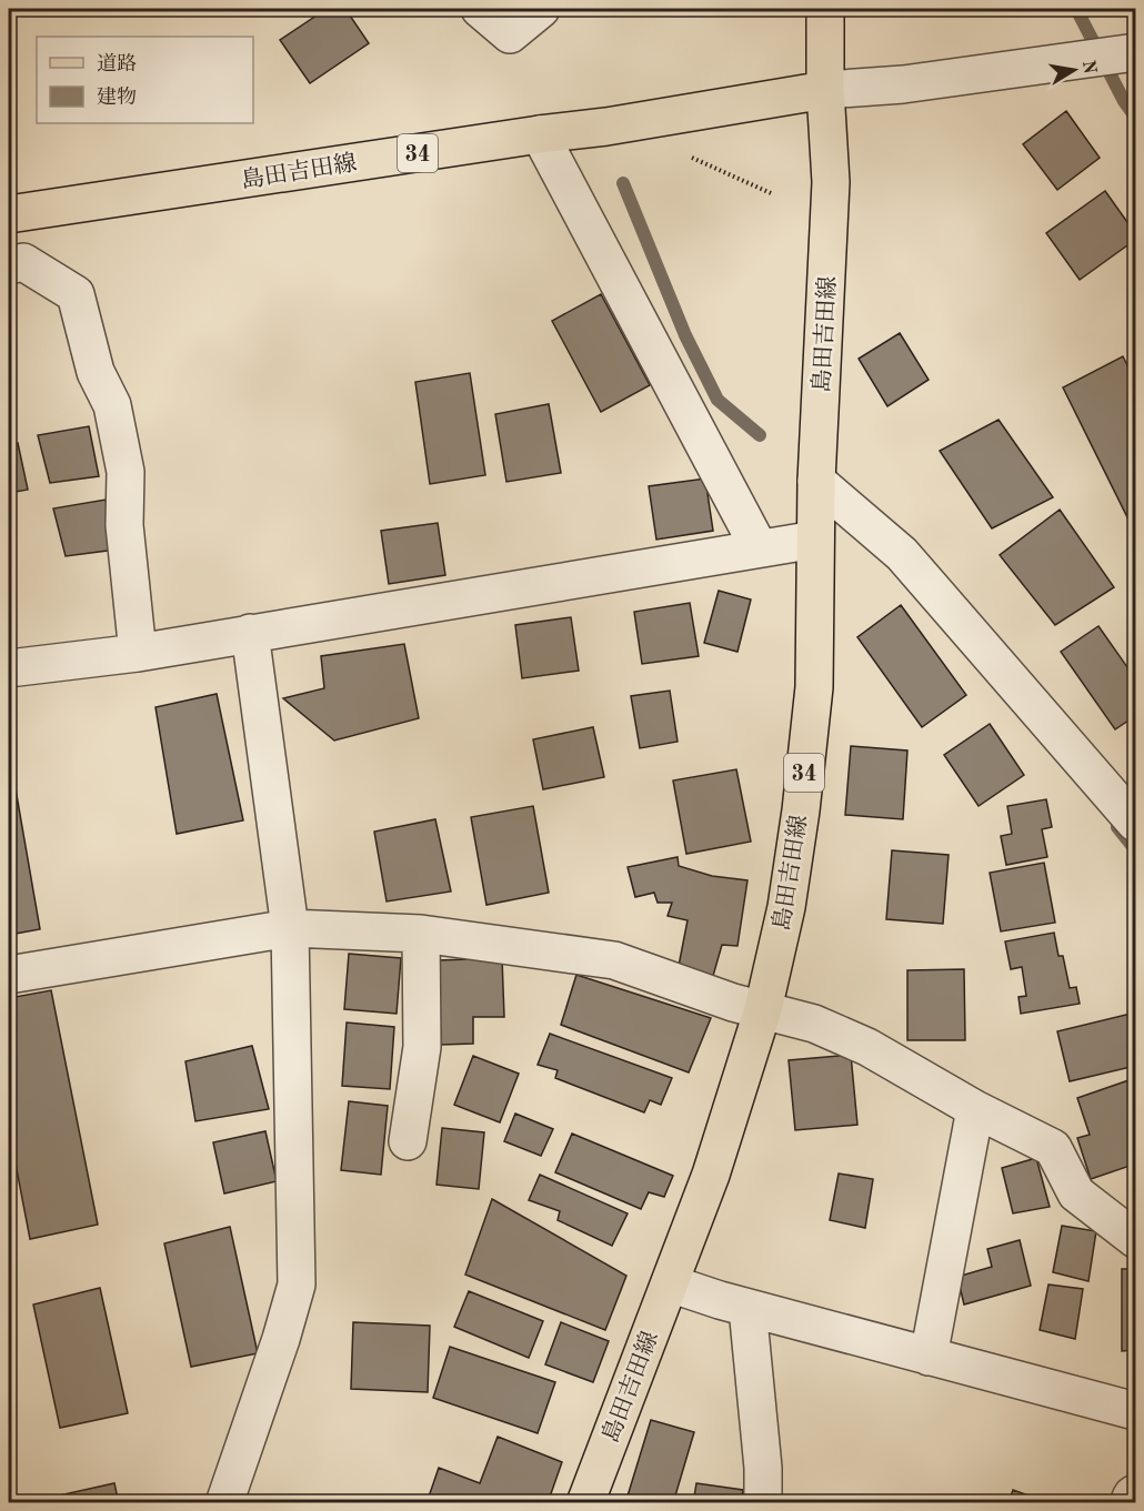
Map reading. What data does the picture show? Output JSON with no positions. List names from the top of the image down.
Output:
{
  "streets": {
    "main road": ["34", "島田吉田線"]
  },
  "legend": ["道路", "建物"],
  "north": "right"
}
